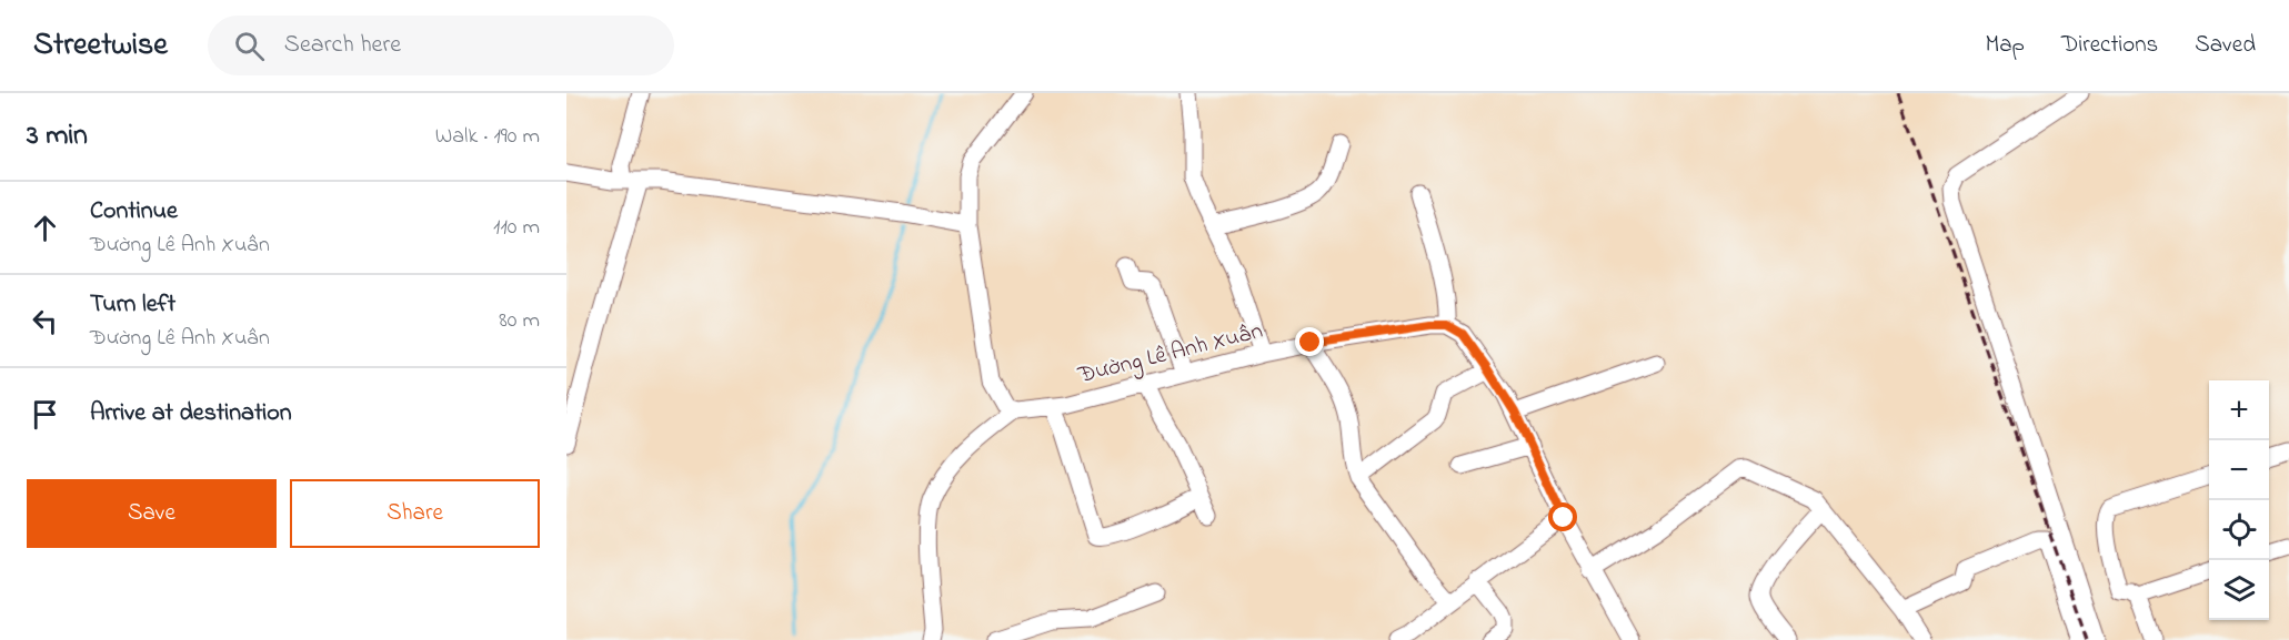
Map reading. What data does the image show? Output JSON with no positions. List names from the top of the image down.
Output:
{
  "streets": {
    "street": ["Đường Lê Anh Xuân"]
  },
  "page": {
    "header": "Streetwise",
    "search": "Search here",
    "nav": ["Map", "Directions", "Saved"],
    "heading": ["3 min", "Walk · 190 m"],
    "list": [
      ["Continue", "Đường Lê Anh Xuân", "110 m"],
      ["Turn left", "Đường Lê Anh Xuân", "80 m"],
      "Arrive at destination"
    ],
    "map_buttons": ["+", "−"],
    "buttons": ["Save", "Share"]
  }
}
